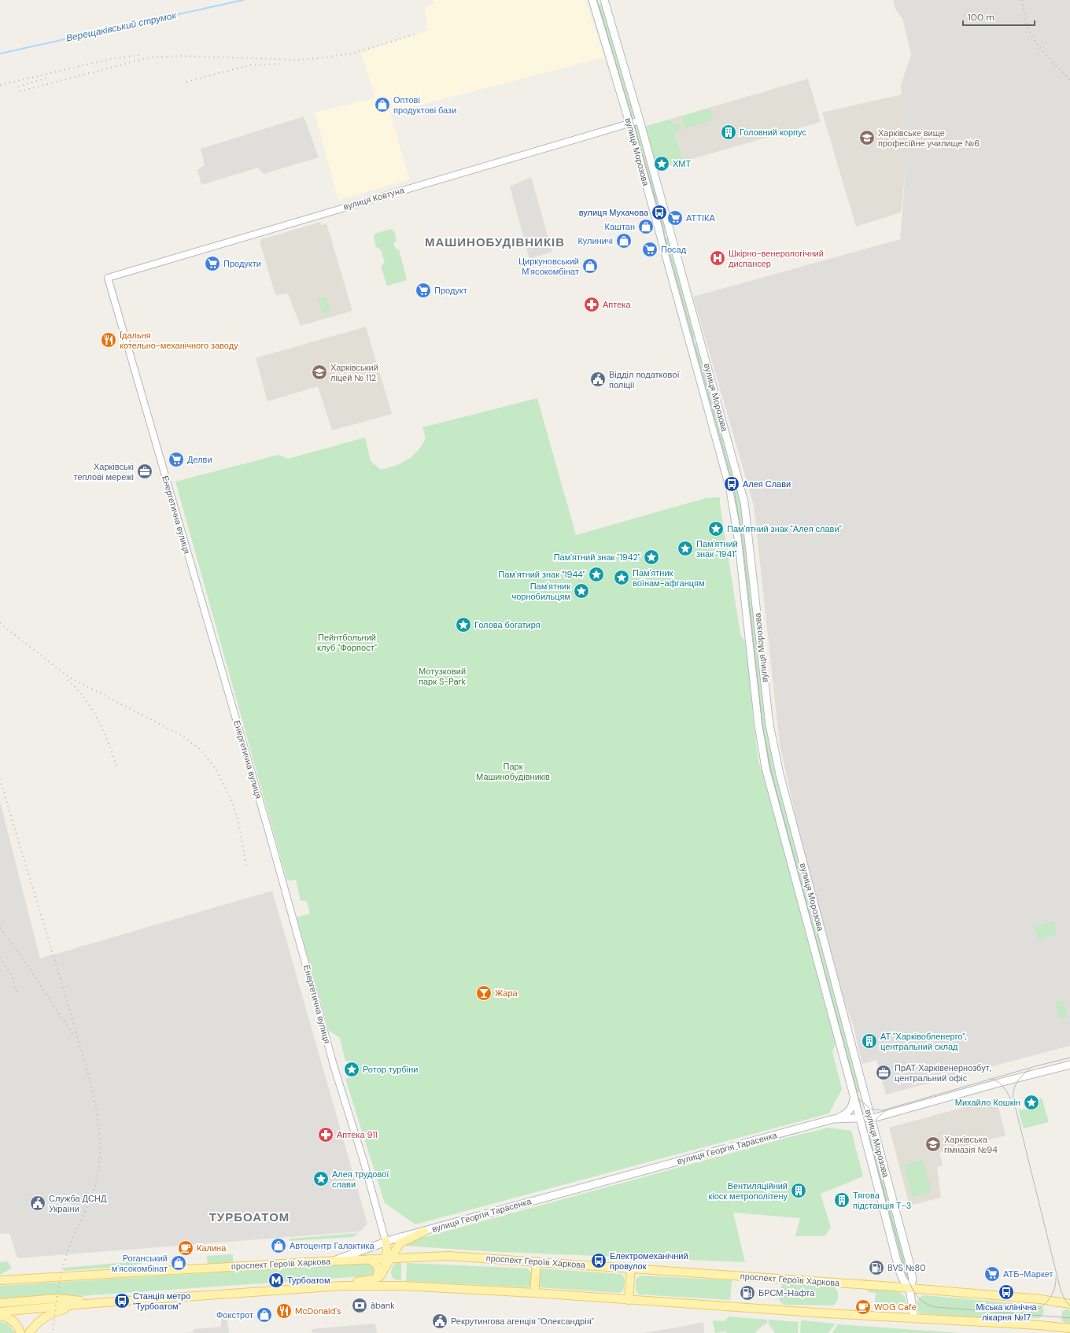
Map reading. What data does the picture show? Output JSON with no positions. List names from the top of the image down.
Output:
{
  "streets": {
    "main road": ["вулиця Морозова", "вулиця Георгія Тарасенка", "проспект Героїв Харкова"],
    "street": ["вулиця Ковтуна", "Енергетична вулиця"]
  },
  "crossings": [
    ["вулиця Морозова", "вулиця Ковтуна"],
    ["вулиця Морозова", "вулиця Георгія Тарасенка"],
    ["вулиця Морозова", "проспект Героїв Харкова"],
    ["вулиця Ковтуна", "Енергетична вулиця"],
    ["Енергетична вулиця", "вулиця Георгія Тарасенка"],
    ["вулиця Георгія Тарасенка", "проспект Героїв Харкова"]
  ],
  "districts": ["МАШИНОБУДІВНИКІВ", "ТУРБОАТОМ"],
  "water": ["Верещаківський струмок"],
  "parks": ["Пейнтбольний клуб \"Форпост\"", "Мотузковий парк S-Park", "Парк Машинобудівників"],
  "places": {
    "shop": [
      "Оптові продуктові бази",
      "Каштан",
      "Кулиничі",
      "Циркуновський М'ясокомбінат",
      "Автоцентр Галактика",
      "Роганський м'ясокомбінат",
      "Фокстрот"
    ],
    "building": [
      "Головний корпус",
      "АТ \"Харківобленерго\", центральний склад",
      "Вентиляційний кіоск метрополітену",
      "Тягова підстанція Т-3"
    ],
    "school or university": ["Харківське вище професійне училище №6", "Харківський ліцей № 112", "Харківська гімназія №94"],
    "place": [
      "ХМТ",
      "Пам'ятний знак \"Алея слави\"",
      "Пам'ятний знак \"1941\"",
      "Пам'ятний знак \"1942\"",
      "Пам'ятний знак \"1944\"",
      "Пам'ятник воїнам-афганцям",
      "Пам'ятник чорнобильцям",
      "Голова богатиря",
      "Ротор турбіни",
      "Михайло Кошкін",
      "Алея трудової слави"
    ],
    "bus stop": [
      "вулиця Мухачова",
      "Алея Слави",
      "Електромеханічний провулок",
      "Міська клінічна лікарня №17",
      "Станція метро \"Турбоатом\""
    ],
    "supermarket": [
      "АТТІКА",
      "Посад",
      "Продукти",
      "Продукт",
      "Делви",
      "АТБ-Маркет"
    ],
    "hospital": ["Шкірно-венерологічний диспансер"],
    "pharmacy": ["Аптека", "Аптека 911"],
    "restaurant": ["Їдальня котельно-механічного заводу", "McDonald's"],
    "public building": ["Відділ податкової поліції", "Служба ДСНД України", "Рекрутингова агенція \"Олександрія\""],
    "office": ["Харківські теплові мережі", "ПрАТ Харківенернозбут, центральний офіс"],
    "bar": ["Жара"],
    "cafe": ["Калина", "WOG Cafe"],
    "fuel station": ["BVS №80", "БРСМ-Нафта"],
    "metro station": ["Турбоатом"],
    "bank": ["àbank"]
  },
  "scale_bar": "100 m"
}
